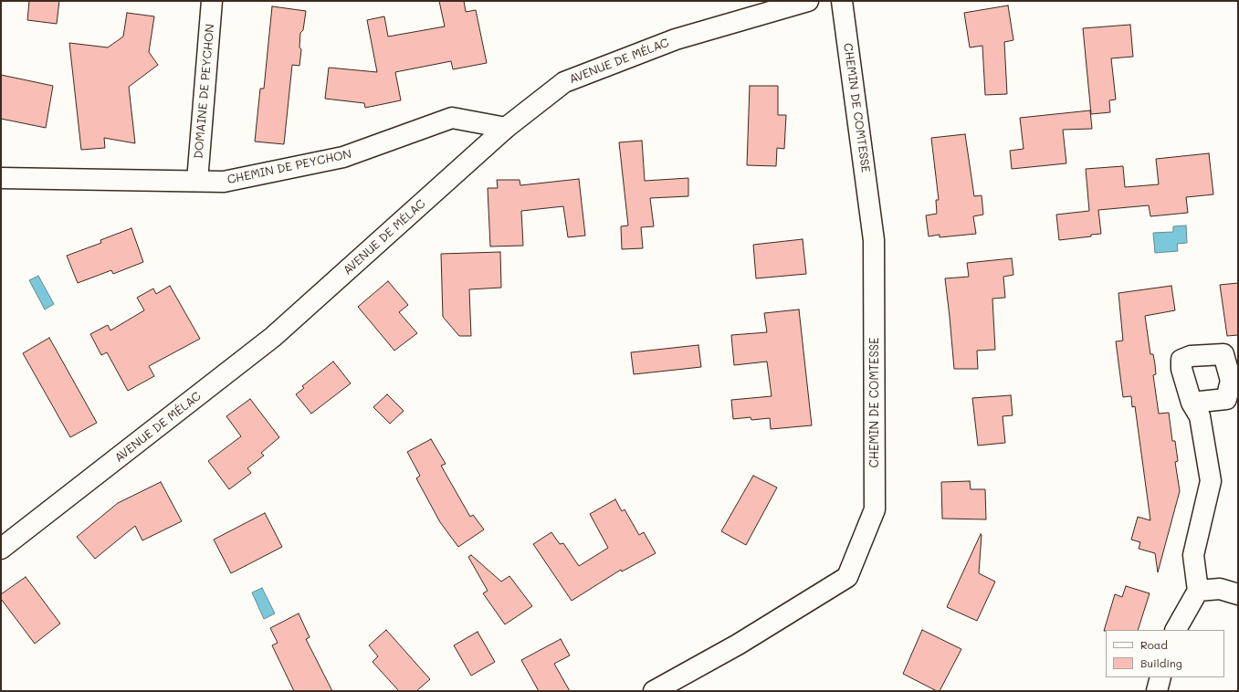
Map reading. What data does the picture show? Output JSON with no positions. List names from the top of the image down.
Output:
{
  "streets": {
    "street": [
      "AVENUE DE MÉLAC",
      "DOMAINE DE PEYCHON",
      "CHEMIN DE COMTESSE",
      "CHEMIN DE PEYCHON"
    ]
  },
  "crossings": [
    ["AVENUE DE MÉLAC", "CHEMIN DE PEYCHON"],
    ["DOMAINE DE PEYCHON", "CHEMIN DE PEYCHON"]
  ],
  "legend": ["Road", "Building"]
}
